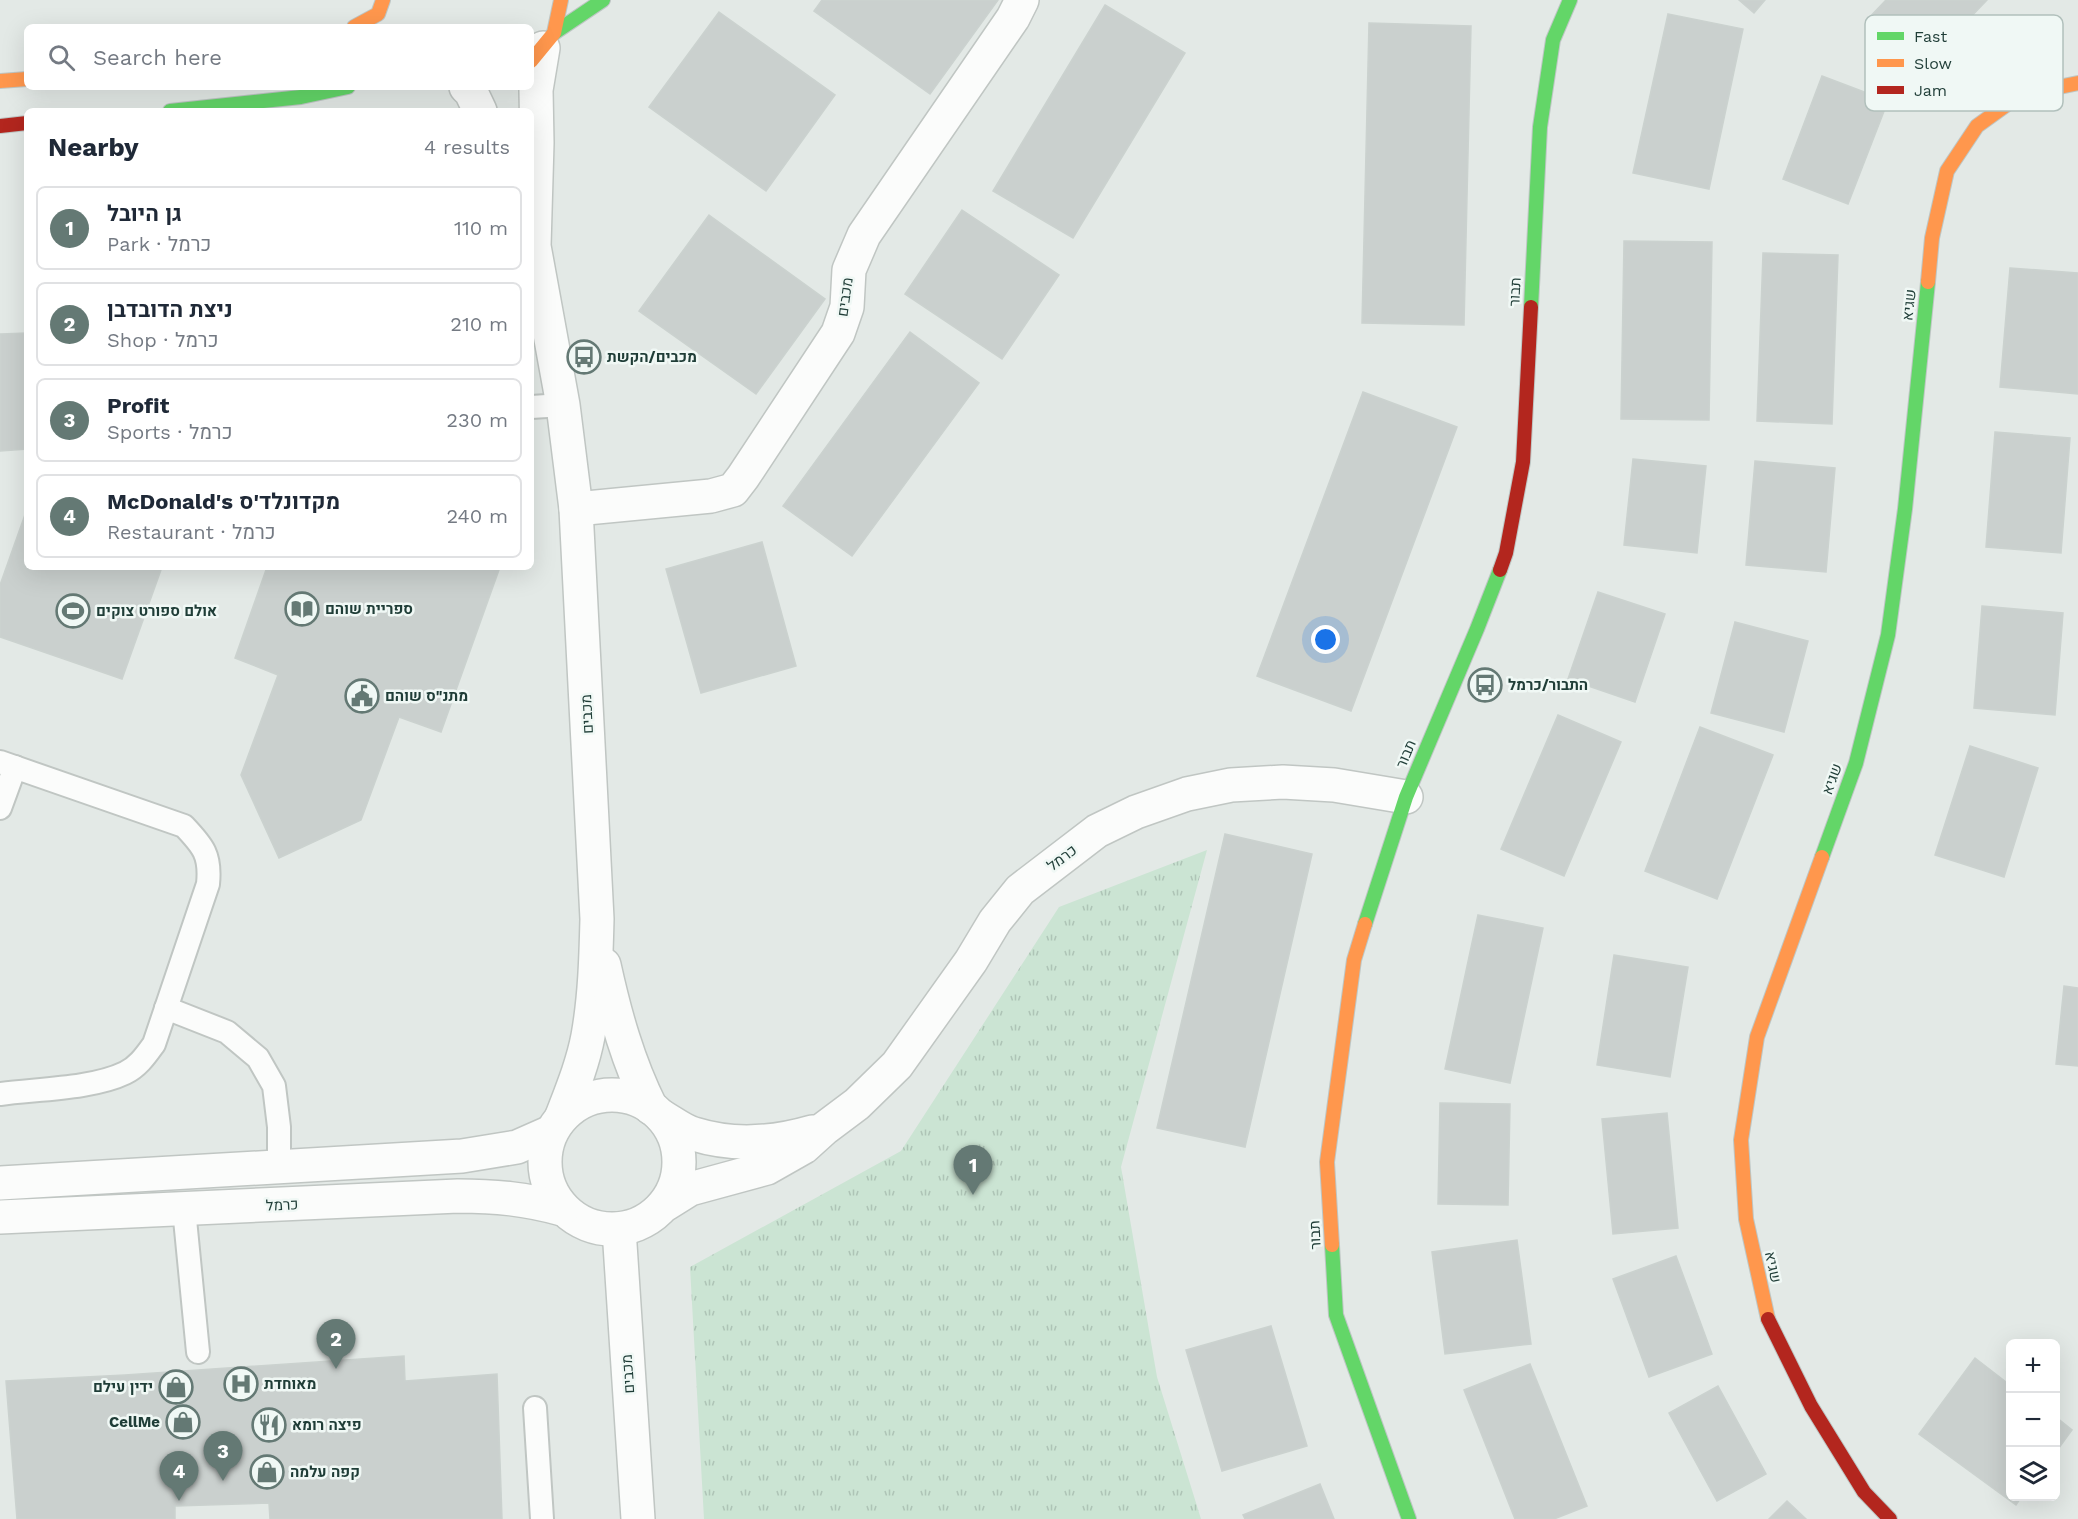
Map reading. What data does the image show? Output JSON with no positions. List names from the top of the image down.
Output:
{
  "streets": {
    "street": [
      "תבור",
      "מכבים",
      "שגיא",
      "כרמל"
    ]
  },
  "crossings": [
    ["תבור", "כרמל"],
    ["מכבים", "כרמל"]
  ],
  "places": {
    "bus stop": ["מכבים/הקשת", "התבור/כרמל"],
    "library": ["ספריית שוהם"],
    "sports": ["אולם ספורט צוקים"],
    "public building": ["מתנ\"ס שוהם"],
    "hospital": ["מאוחדת"],
    "shop": ["ידין עילם", "CellMe", "קפה עלמה"],
    "restaurant": ["פיצה רומא"]
  },
  "legend": ["Fast", "Slow", "Jam"],
  "page": {
    "search": "Search here",
    "heading": ["Nearby", "4 results"],
    "list": [
      {
        "mark": "1",
        "name": "גן היובל",
        "note": "Park · כרמל",
        "value": "110 m"
      },
      {
        "mark": "2",
        "name": "ניצת הדובדבן",
        "note": "Shop · כרמל",
        "value": "210 m"
      },
      {
        "mark": "3",
        "name": "Profit",
        "note": "Sports · כרמל",
        "value": "230 m"
      },
      {
        "mark": "4",
        "name": "McDonald's מקדונלד'ס",
        "note": "Restaurant · כרמל",
        "value": "240 m"
      }
    ],
    "pins": [
      "1",
      "2",
      "3",
      "4"
    ],
    "map_buttons": ["+", "−"]
  }
}
